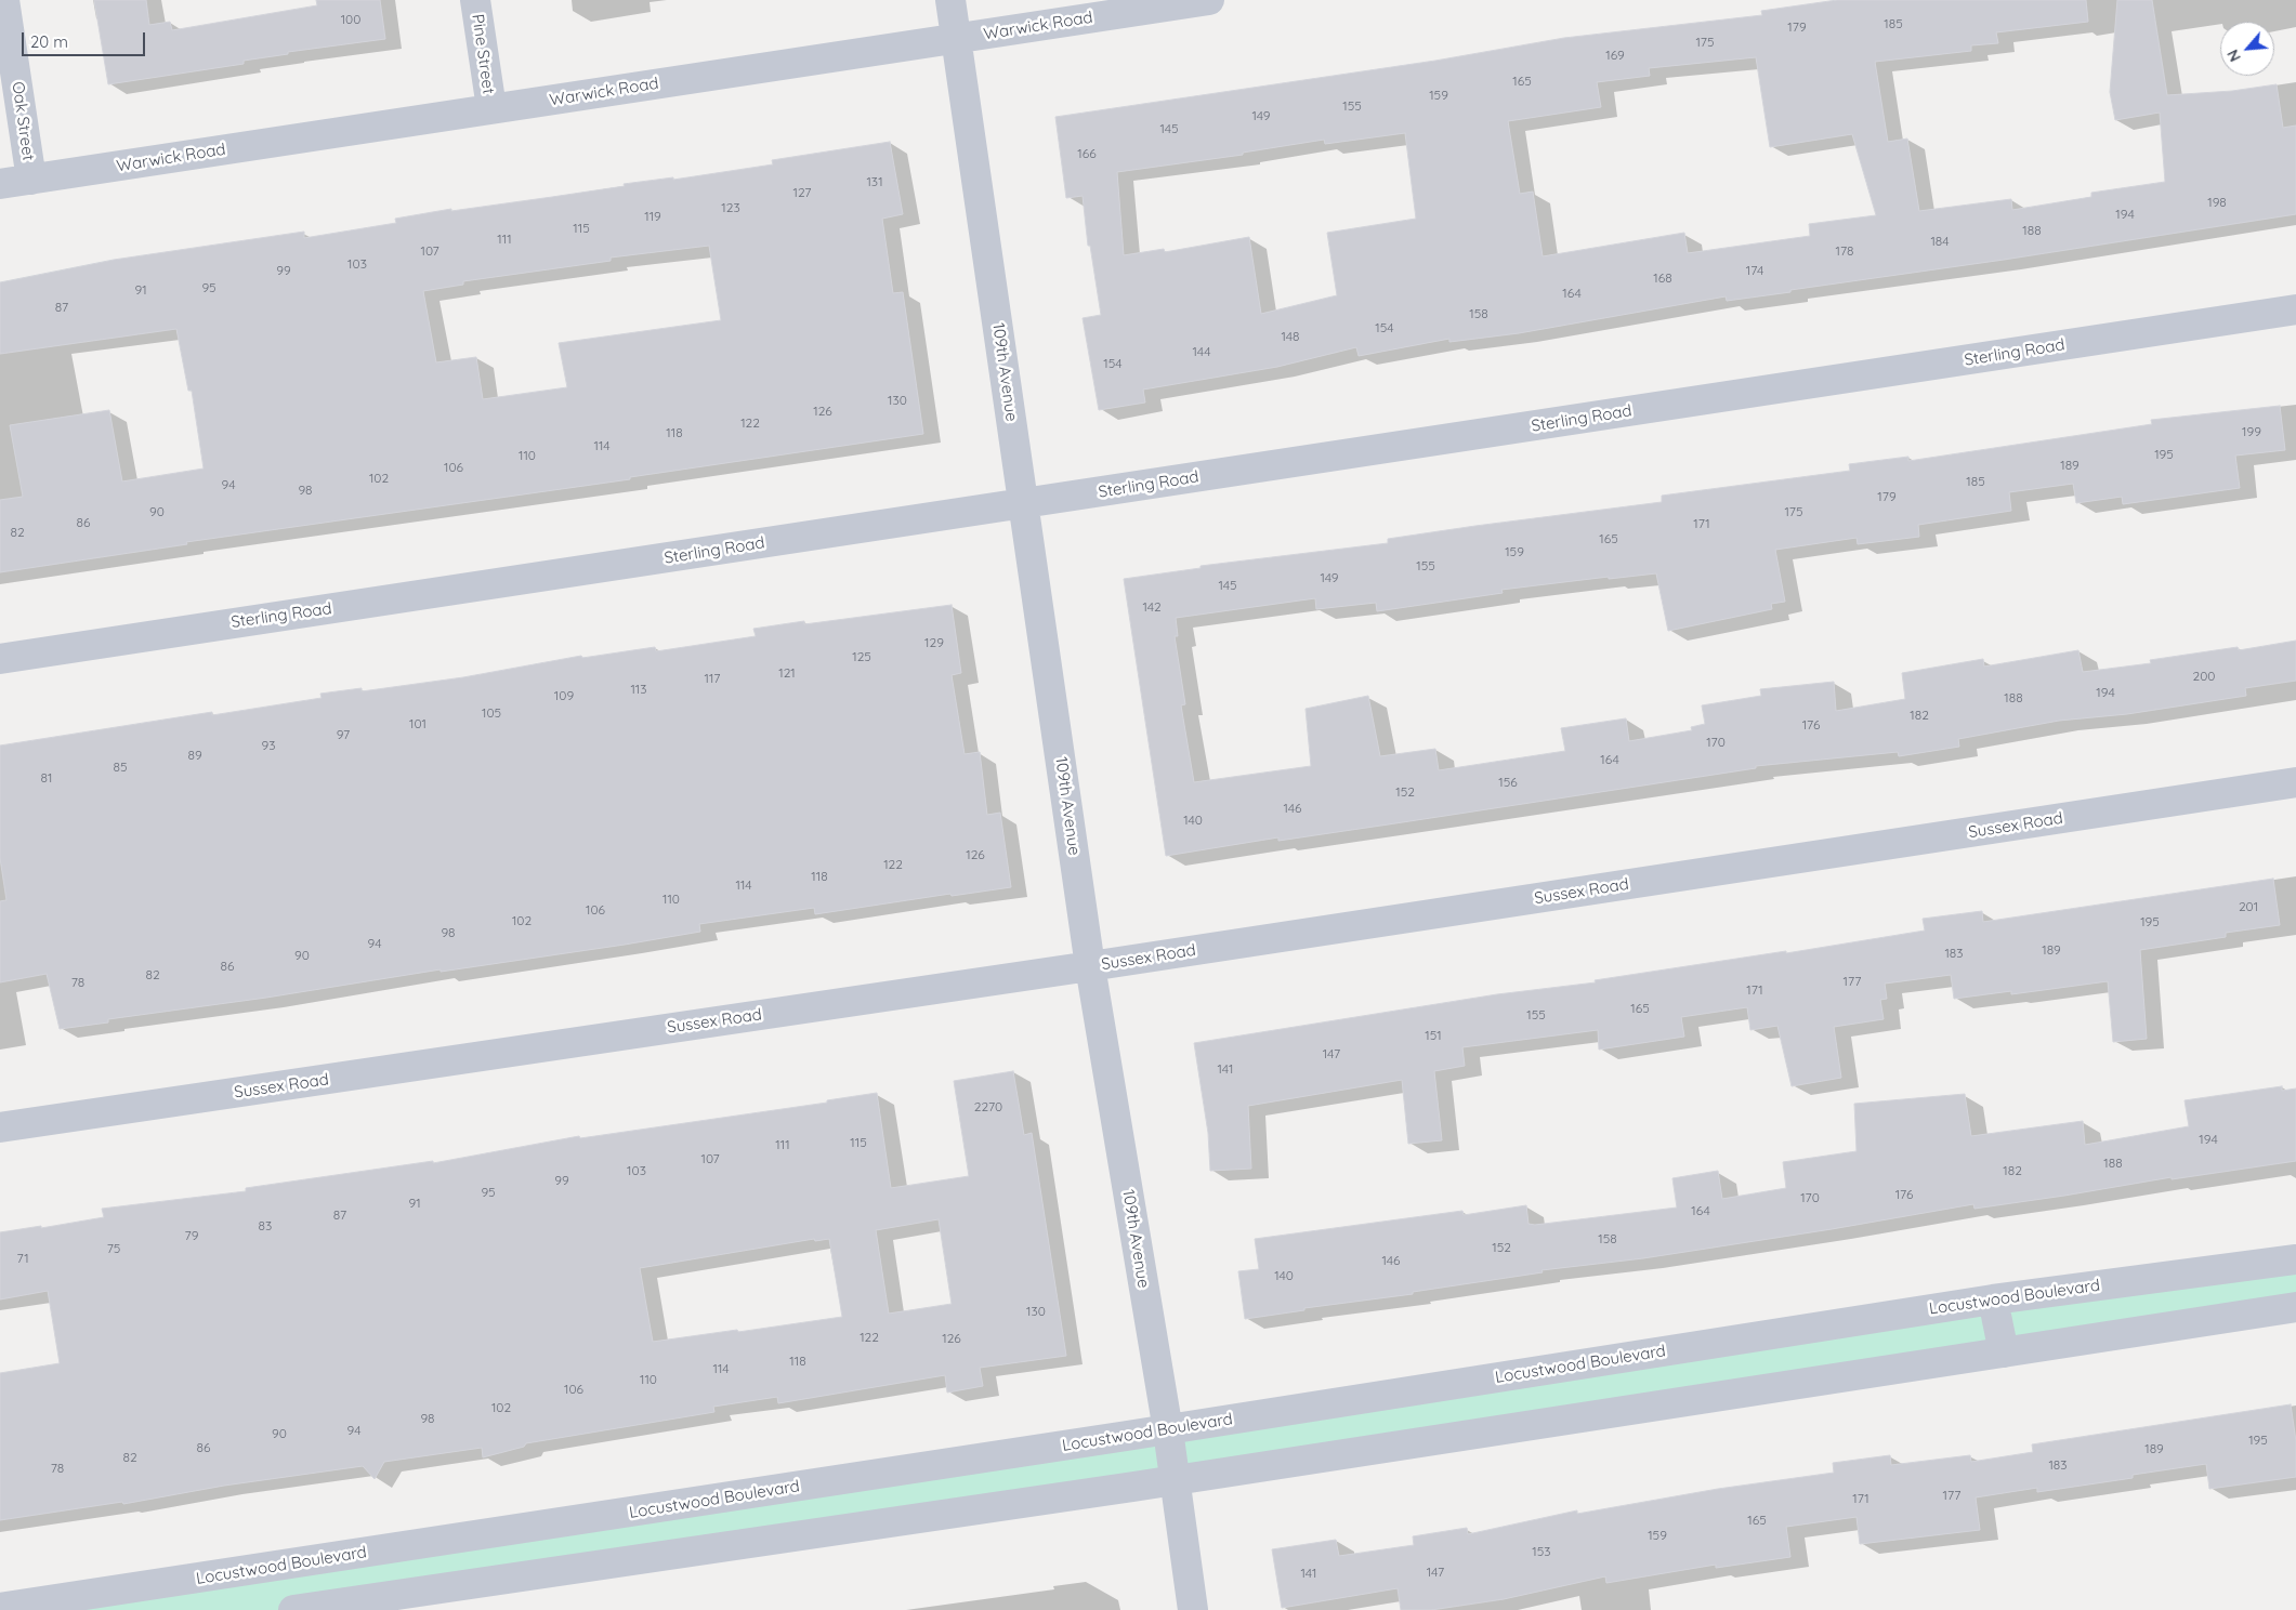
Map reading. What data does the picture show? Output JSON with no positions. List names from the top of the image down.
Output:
{
  "streets": {
    "street": [
      "Warwick Road",
      "Pine Street",
      "Oak Street",
      "Sterling Road",
      "109th Avenue",
      "Sussex Road",
      "Locustwood Boulevard"
    ]
  },
  "crossings": [
    ["Warwick Road", "Pine Street"],
    ["Warwick Road", "Oak Street"],
    ["Warwick Road", "109th Avenue"],
    ["Sterling Road", "109th Avenue"],
    ["109th Avenue", "Sussex Road"],
    ["109th Avenue", "Locustwood Boulevard"]
  ],
  "house_numbers": [
    "100",
    "185",
    "179",
    "175",
    "169",
    "165",
    "159",
    "155",
    "149",
    "145",
    "166",
    "131",
    "127",
    "198",
    "123",
    "194",
    "119",
    "115",
    "188",
    "111",
    "184",
    "107",
    "178",
    "103",
    "99",
    "174",
    "168",
    "95",
    "91",
    "164",
    "87",
    "158",
    "154",
    "148",
    "144",
    "154",
    "130",
    "126",
    "122",
    "199",
    "118",
    "114",
    "195",
    "110",
    "189",
    "106",
    "102",
    "185",
    "94",
    "98",
    "179",
    "90",
    "175",
    "86",
    "171",
    "82",
    "165",
    "159",
    "155",
    "149",
    "145",
    "142",
    "129",
    "125",
    "121",
    "200",
    "117",
    "113",
    "194",
    "109",
    "188",
    "105",
    "182",
    "101",
    "176",
    "97",
    "170",
    "93",
    "89",
    "164",
    "85",
    "81",
    "156",
    "152",
    "146",
    "140",
    "126",
    "122",
    "118",
    "114",
    "110",
    "201",
    "106",
    "102",
    "195",
    "98",
    "94",
    "189",
    "183",
    "90",
    "86",
    "82",
    "177",
    "78",
    "171",
    "165",
    "155",
    "151",
    "147",
    "141",
    "2270",
    "194",
    "115",
    "111",
    "107",
    "188",
    "103",
    "182",
    "99",
    "95",
    "176",
    "170",
    "91",
    "164",
    "87",
    "83",
    "79",
    "158",
    "152",
    "75",
    "71",
    "146",
    "140",
    "130",
    "122",
    "126",
    "118",
    "114",
    "110",
    "106",
    "102",
    "98",
    "94",
    "90",
    "195",
    "86",
    "189",
    "82",
    "183",
    "78",
    "177",
    "171",
    "165",
    "159",
    "153",
    "147",
    "141"
  ],
  "scale_bar": "20 m",
  "north": "bottom left"
}
